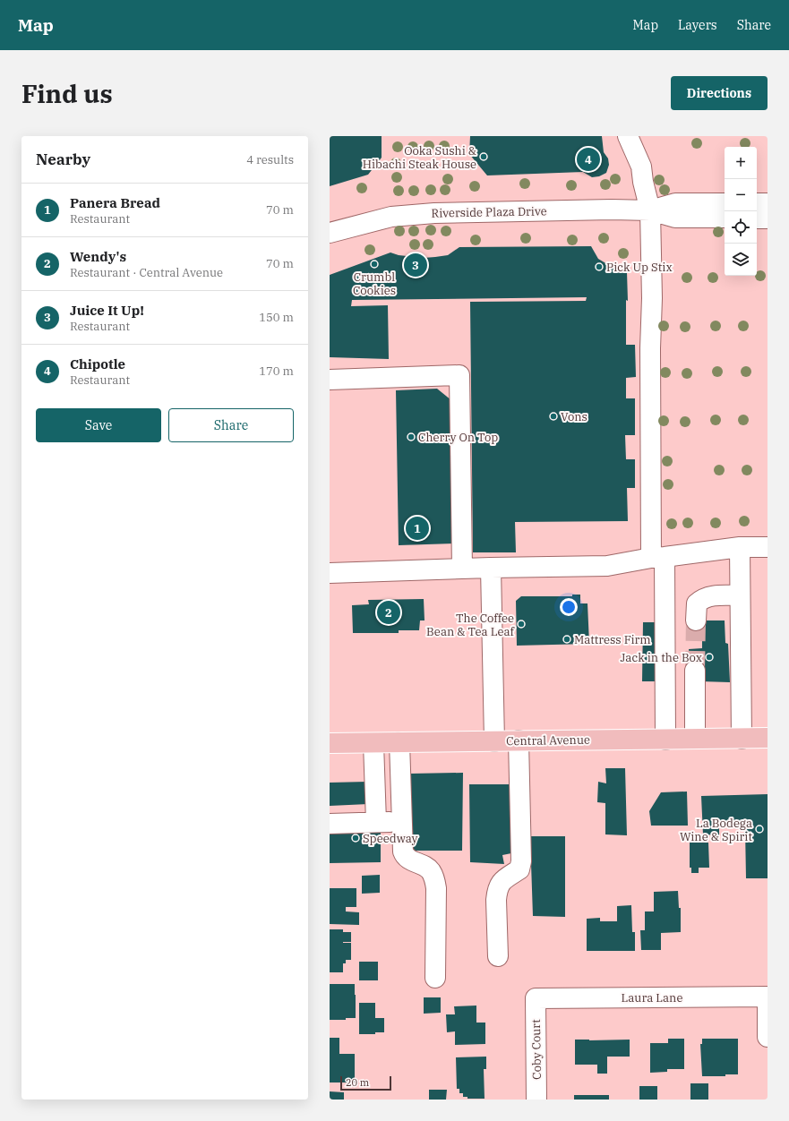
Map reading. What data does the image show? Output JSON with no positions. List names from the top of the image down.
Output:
{
  "streets": {
    "main road": ["Central Avenue"],
    "street": ["Riverside Plaza Drive", "Laura Lane", "Coby Court"]
  },
  "crossings": [
    ["Laura Lane", "Coby Court"]
  ],
  "places": [
    "Ooka Sushi & Hibachi Steak House",
    "Crumbl Cookies",
    "Pick Up Stix",
    "Vons",
    "Cherry On Top",
    "The Coffee Bean & Tea Leaf",
    "Mattress Firm",
    "Jack in the Box",
    "La Bodega Wine & Spirit",
    "Speedway"
  ],
  "scale_bar": "20 m",
  "page": {
    "header": "Map",
    "nav": ["Map", "Layers", "Share"],
    "buttons": [
      "Directions",
      ["Save", "Share"]
    ],
    "title": "Find us",
    "heading": ["Nearby", "4 results"],
    "pins": [
      "4",
      "3",
      "1",
      "2"
    ],
    "map_buttons": ["+", "−"],
    "list": [
      {
        "mark": "1",
        "name": "Panera Bread",
        "note": "Restaurant",
        "value": "70 m"
      },
      {
        "mark": "2",
        "name": "Wendy's",
        "note": "Restaurant · Central Avenue",
        "value": "70 m"
      },
      {
        "mark": "3",
        "name": "Juice It Up!",
        "note": "Restaurant",
        "value": "150 m"
      },
      {
        "mark": "4",
        "name": "Chipotle",
        "note": "Restaurant",
        "value": "170 m"
      }
    ],
    "scale": "20 m"
  }
}
